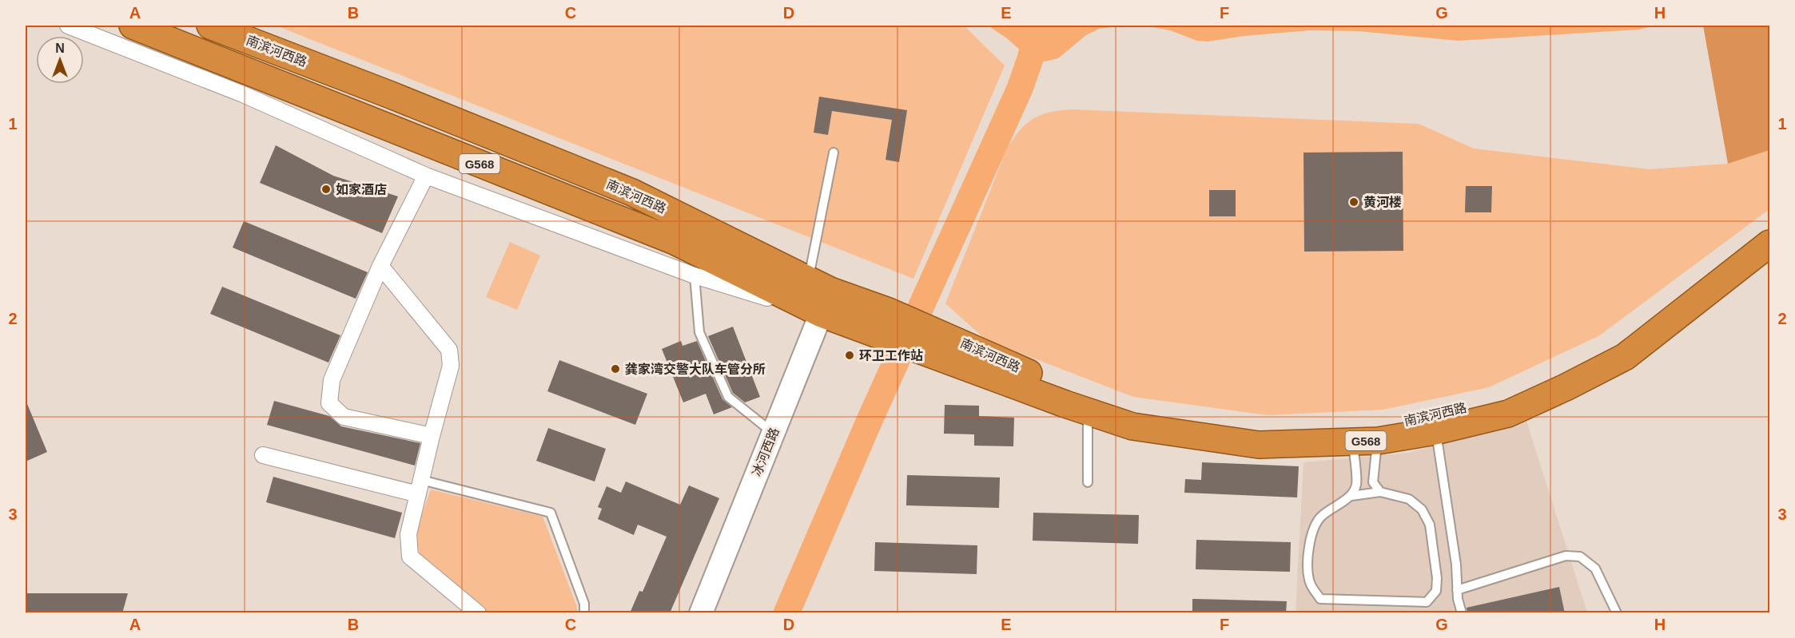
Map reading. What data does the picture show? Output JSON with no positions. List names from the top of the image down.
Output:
{
  "streets": {
    "highway": ["南滨河西路", "G568"],
    "main road": ["冰河西路"]
  },
  "crossings": [
    ["南滨河西路", "冰河西路"]
  ],
  "places": [
    "如家酒店",
    "黄河楼",
    "环卫工作站",
    "龚家湾交警大队车管分所"
  ],
  "north": "top",
  "grid": {
    "columns": [
      "A",
      "B",
      "C",
      "D",
      "E",
      "F",
      "G",
      "H"
    ],
    "rows": ["1", "2", "3"]
  }
}
